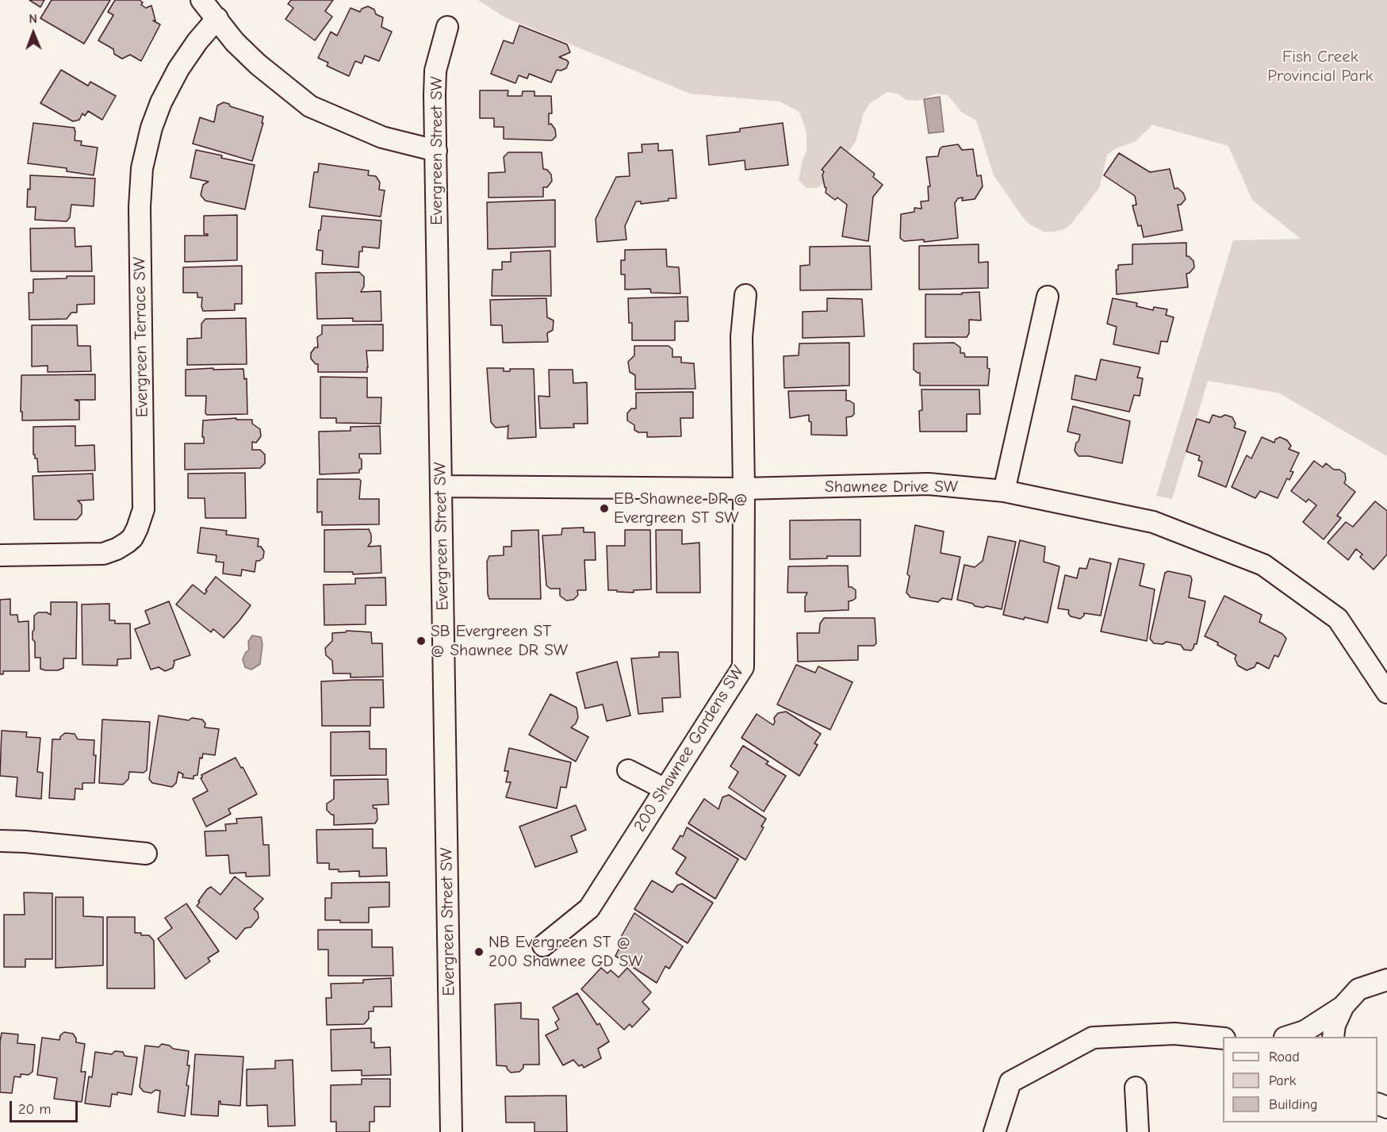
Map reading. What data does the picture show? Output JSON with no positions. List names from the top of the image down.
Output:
{
  "streets": {
    "street": [
      "Evergreen Street SW",
      "Evergreen Terrace SW",
      "Shawnee Drive SW",
      "200 Shawnee Gardens SW"
    ]
  },
  "crossings": [
    ["Evergreen Street SW", "Shawnee Drive SW"],
    ["Shawnee Drive SW", "200 Shawnee Gardens SW"]
  ],
  "parks": ["Fish Creek Provincial Park"],
  "places": ["EB Shawnee DR @ Evergreen ST SW", "SB Evergreen ST @ Shawnee DR SW", "NB Evergreen ST @ 200 Shawnee GD SW"],
  "legend": ["Road", "Park", "Building"],
  "scale_bar": "20 m",
  "north": "top"
}
